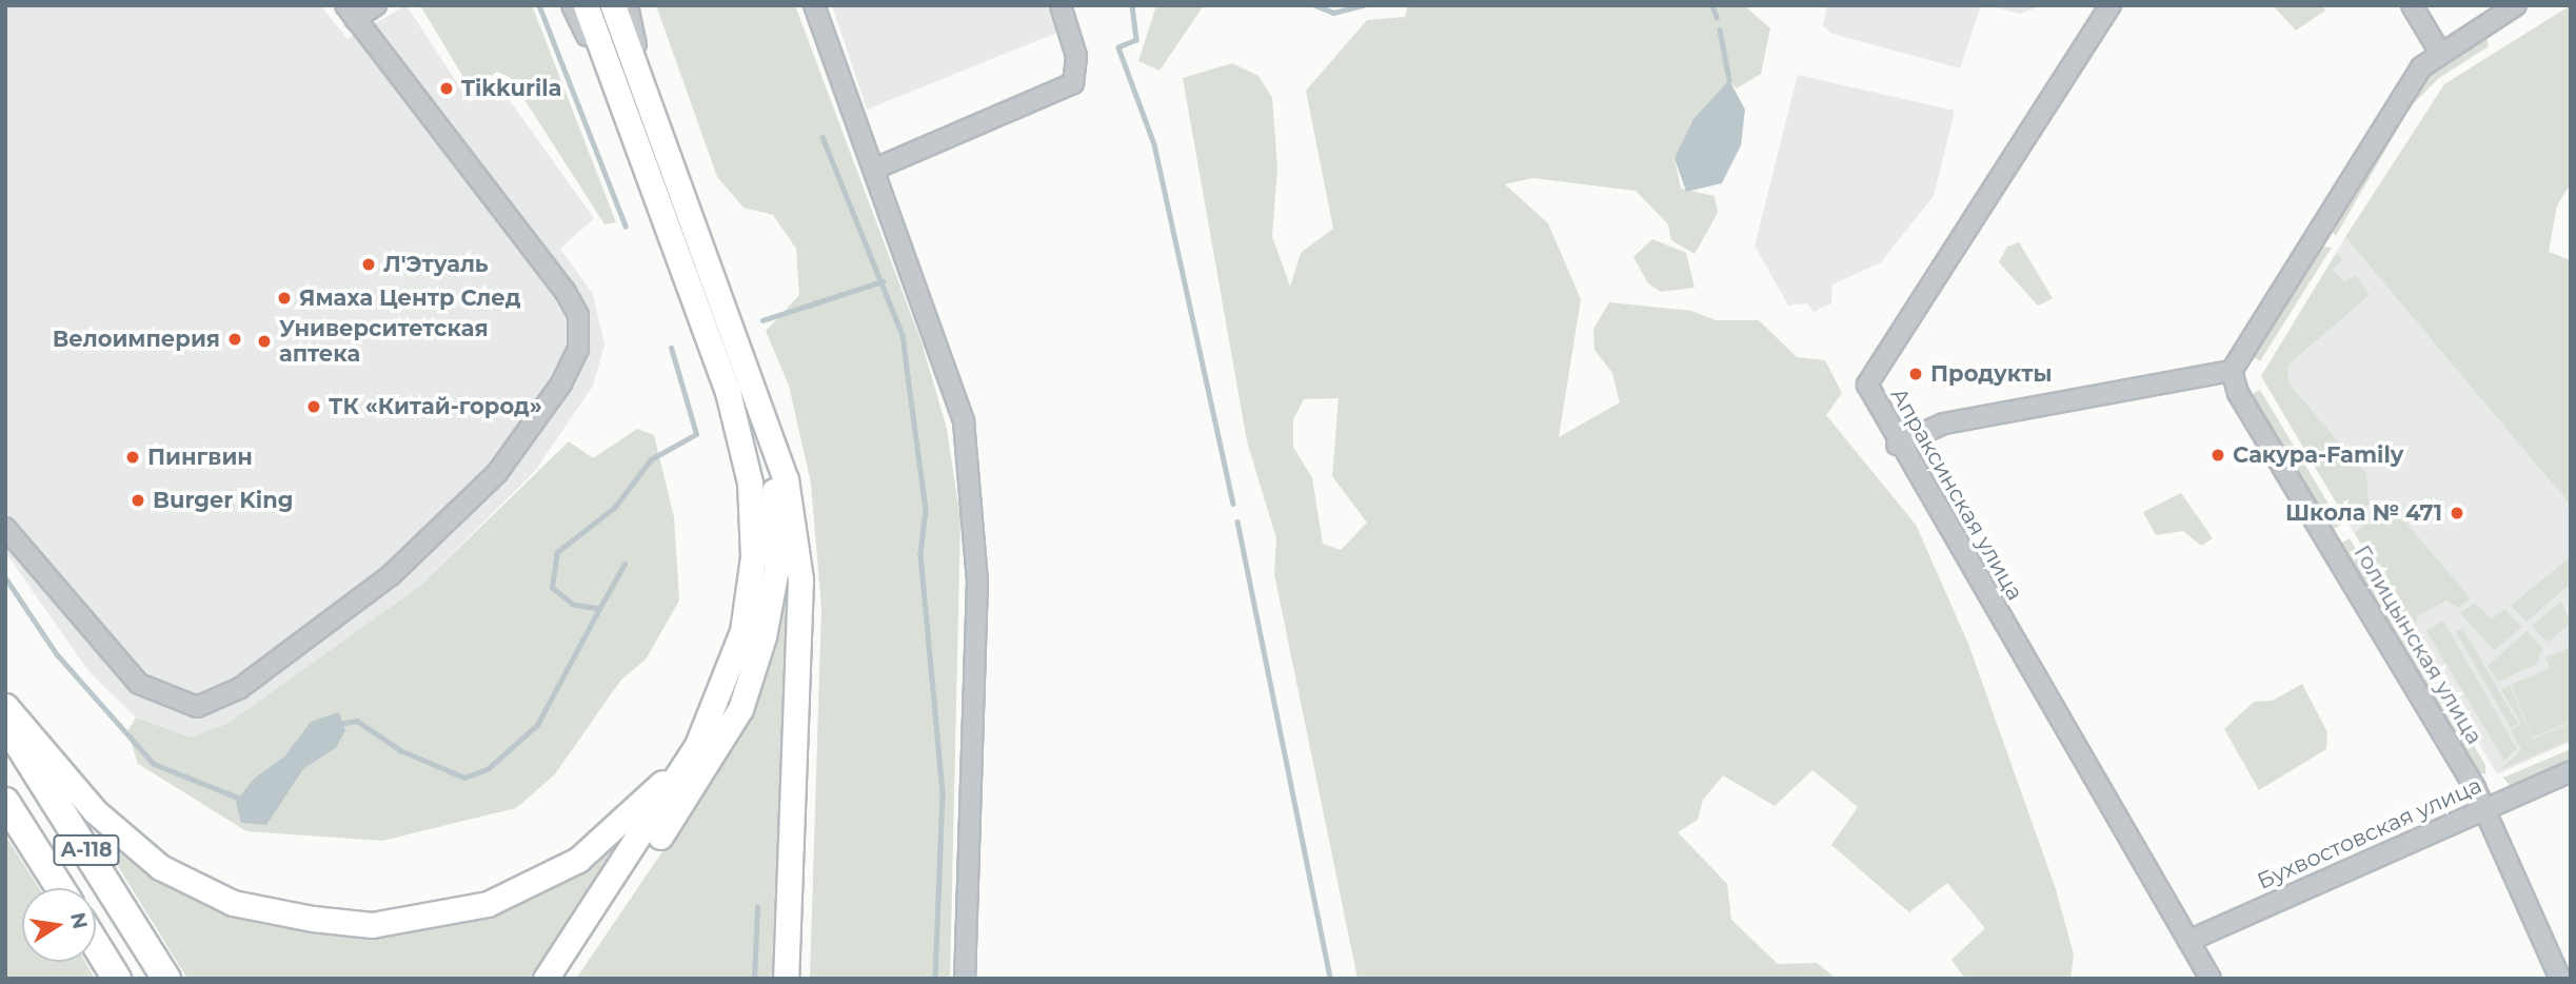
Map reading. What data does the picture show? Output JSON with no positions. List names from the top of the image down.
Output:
{
  "streets": {
    "highway": ["А-118"],
    "street": ["Апраксинская улица", "Голицынская улица", "Бухвостовская улица"]
  },
  "crossings": [
    ["Апраксинская улица", "Бухвостовская улица"],
    ["Голицынская улица", "Бухвостовская улица"]
  ],
  "places": [
    "Tikkurila",
    "Л'Этуаль",
    "Ямаха Центр След",
    "Велоимперия",
    "Университетская аптека",
    "Продукты",
    "ТК «Китай-город»",
    "Сакура-Family",
    "Пингвин",
    "Burger King",
    "Школа № 471"
  ],
  "north": "right"
}
